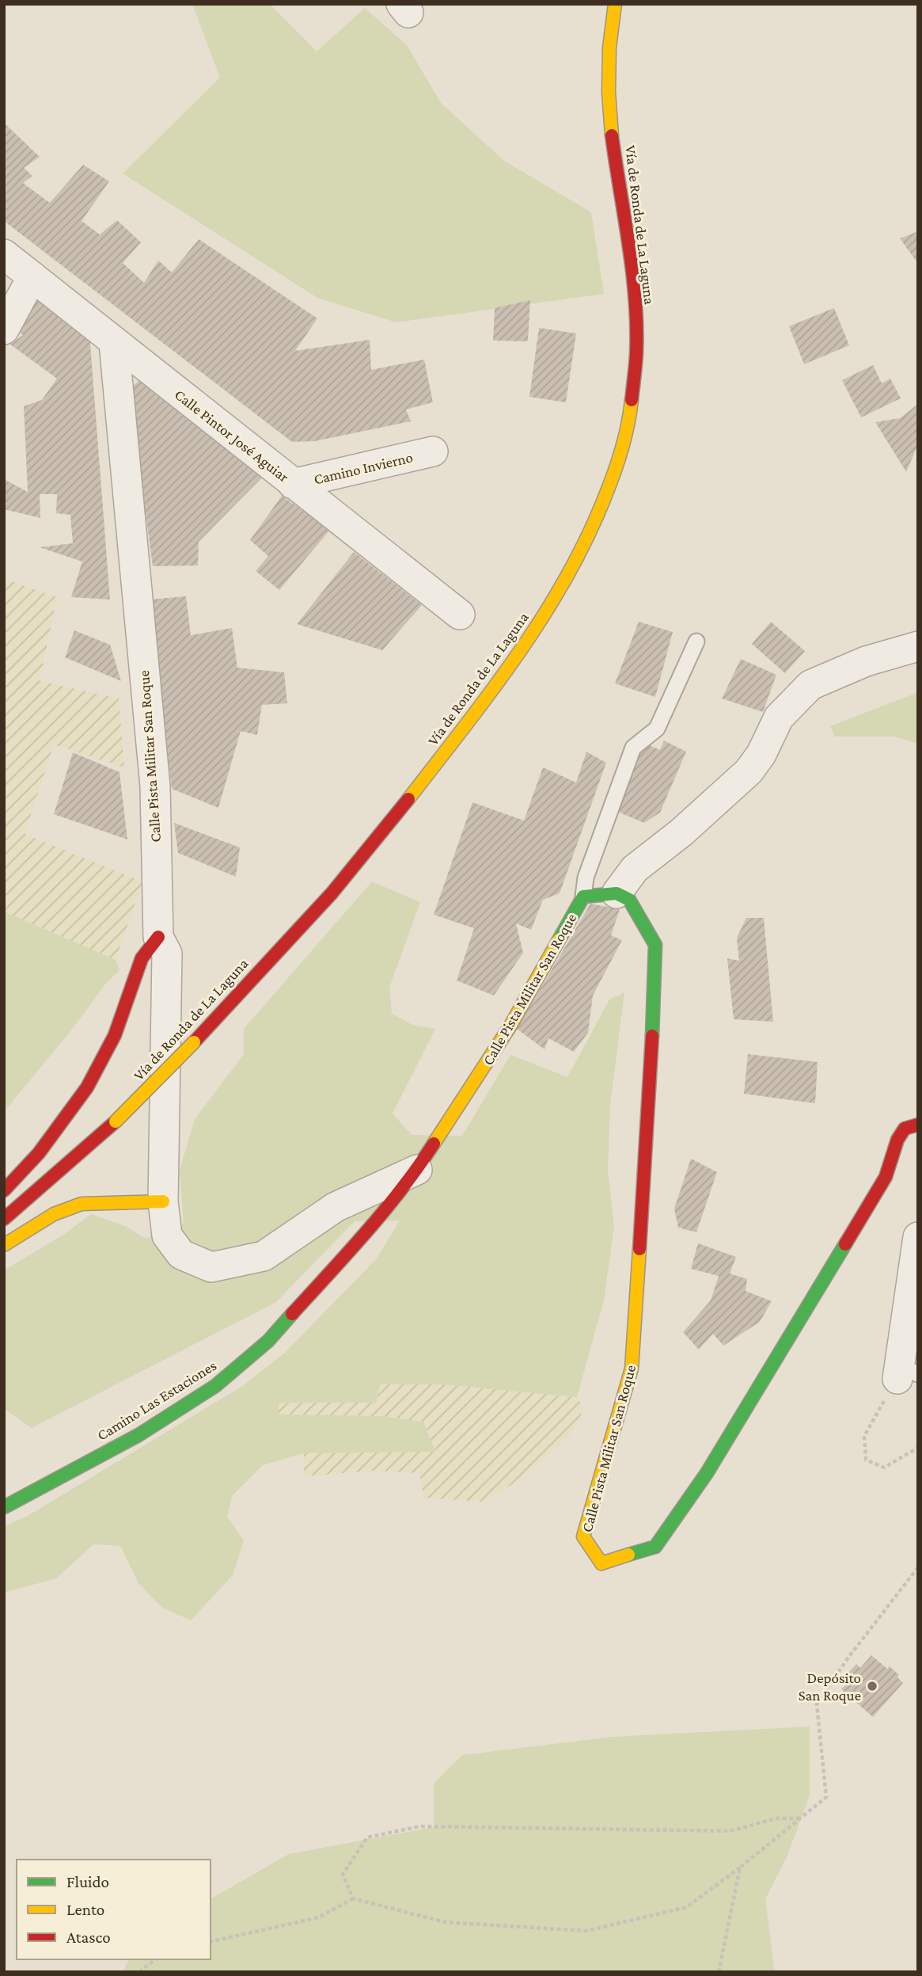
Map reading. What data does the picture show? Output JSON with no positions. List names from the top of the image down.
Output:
{
  "streets": {
    "street": [
      "Vía de Ronda de La Laguna",
      "Calle Pintor José Aguiar",
      "Camino Invierno",
      "Calle Pista Militar San Roque",
      "Camino Las Estaciones"
    ]
  },
  "crossings": [
    ["Calle Pintor José Aguiar", "Camino Invierno"],
    ["Calle Pintor José Aguiar", "Calle Pista Militar San Roque"],
    ["Calle Pista Militar San Roque", "Camino Las Estaciones"]
  ],
  "places": ["Depósito San Roque"],
  "legend": ["Fluido", "Lento", "Atasco"]
}
